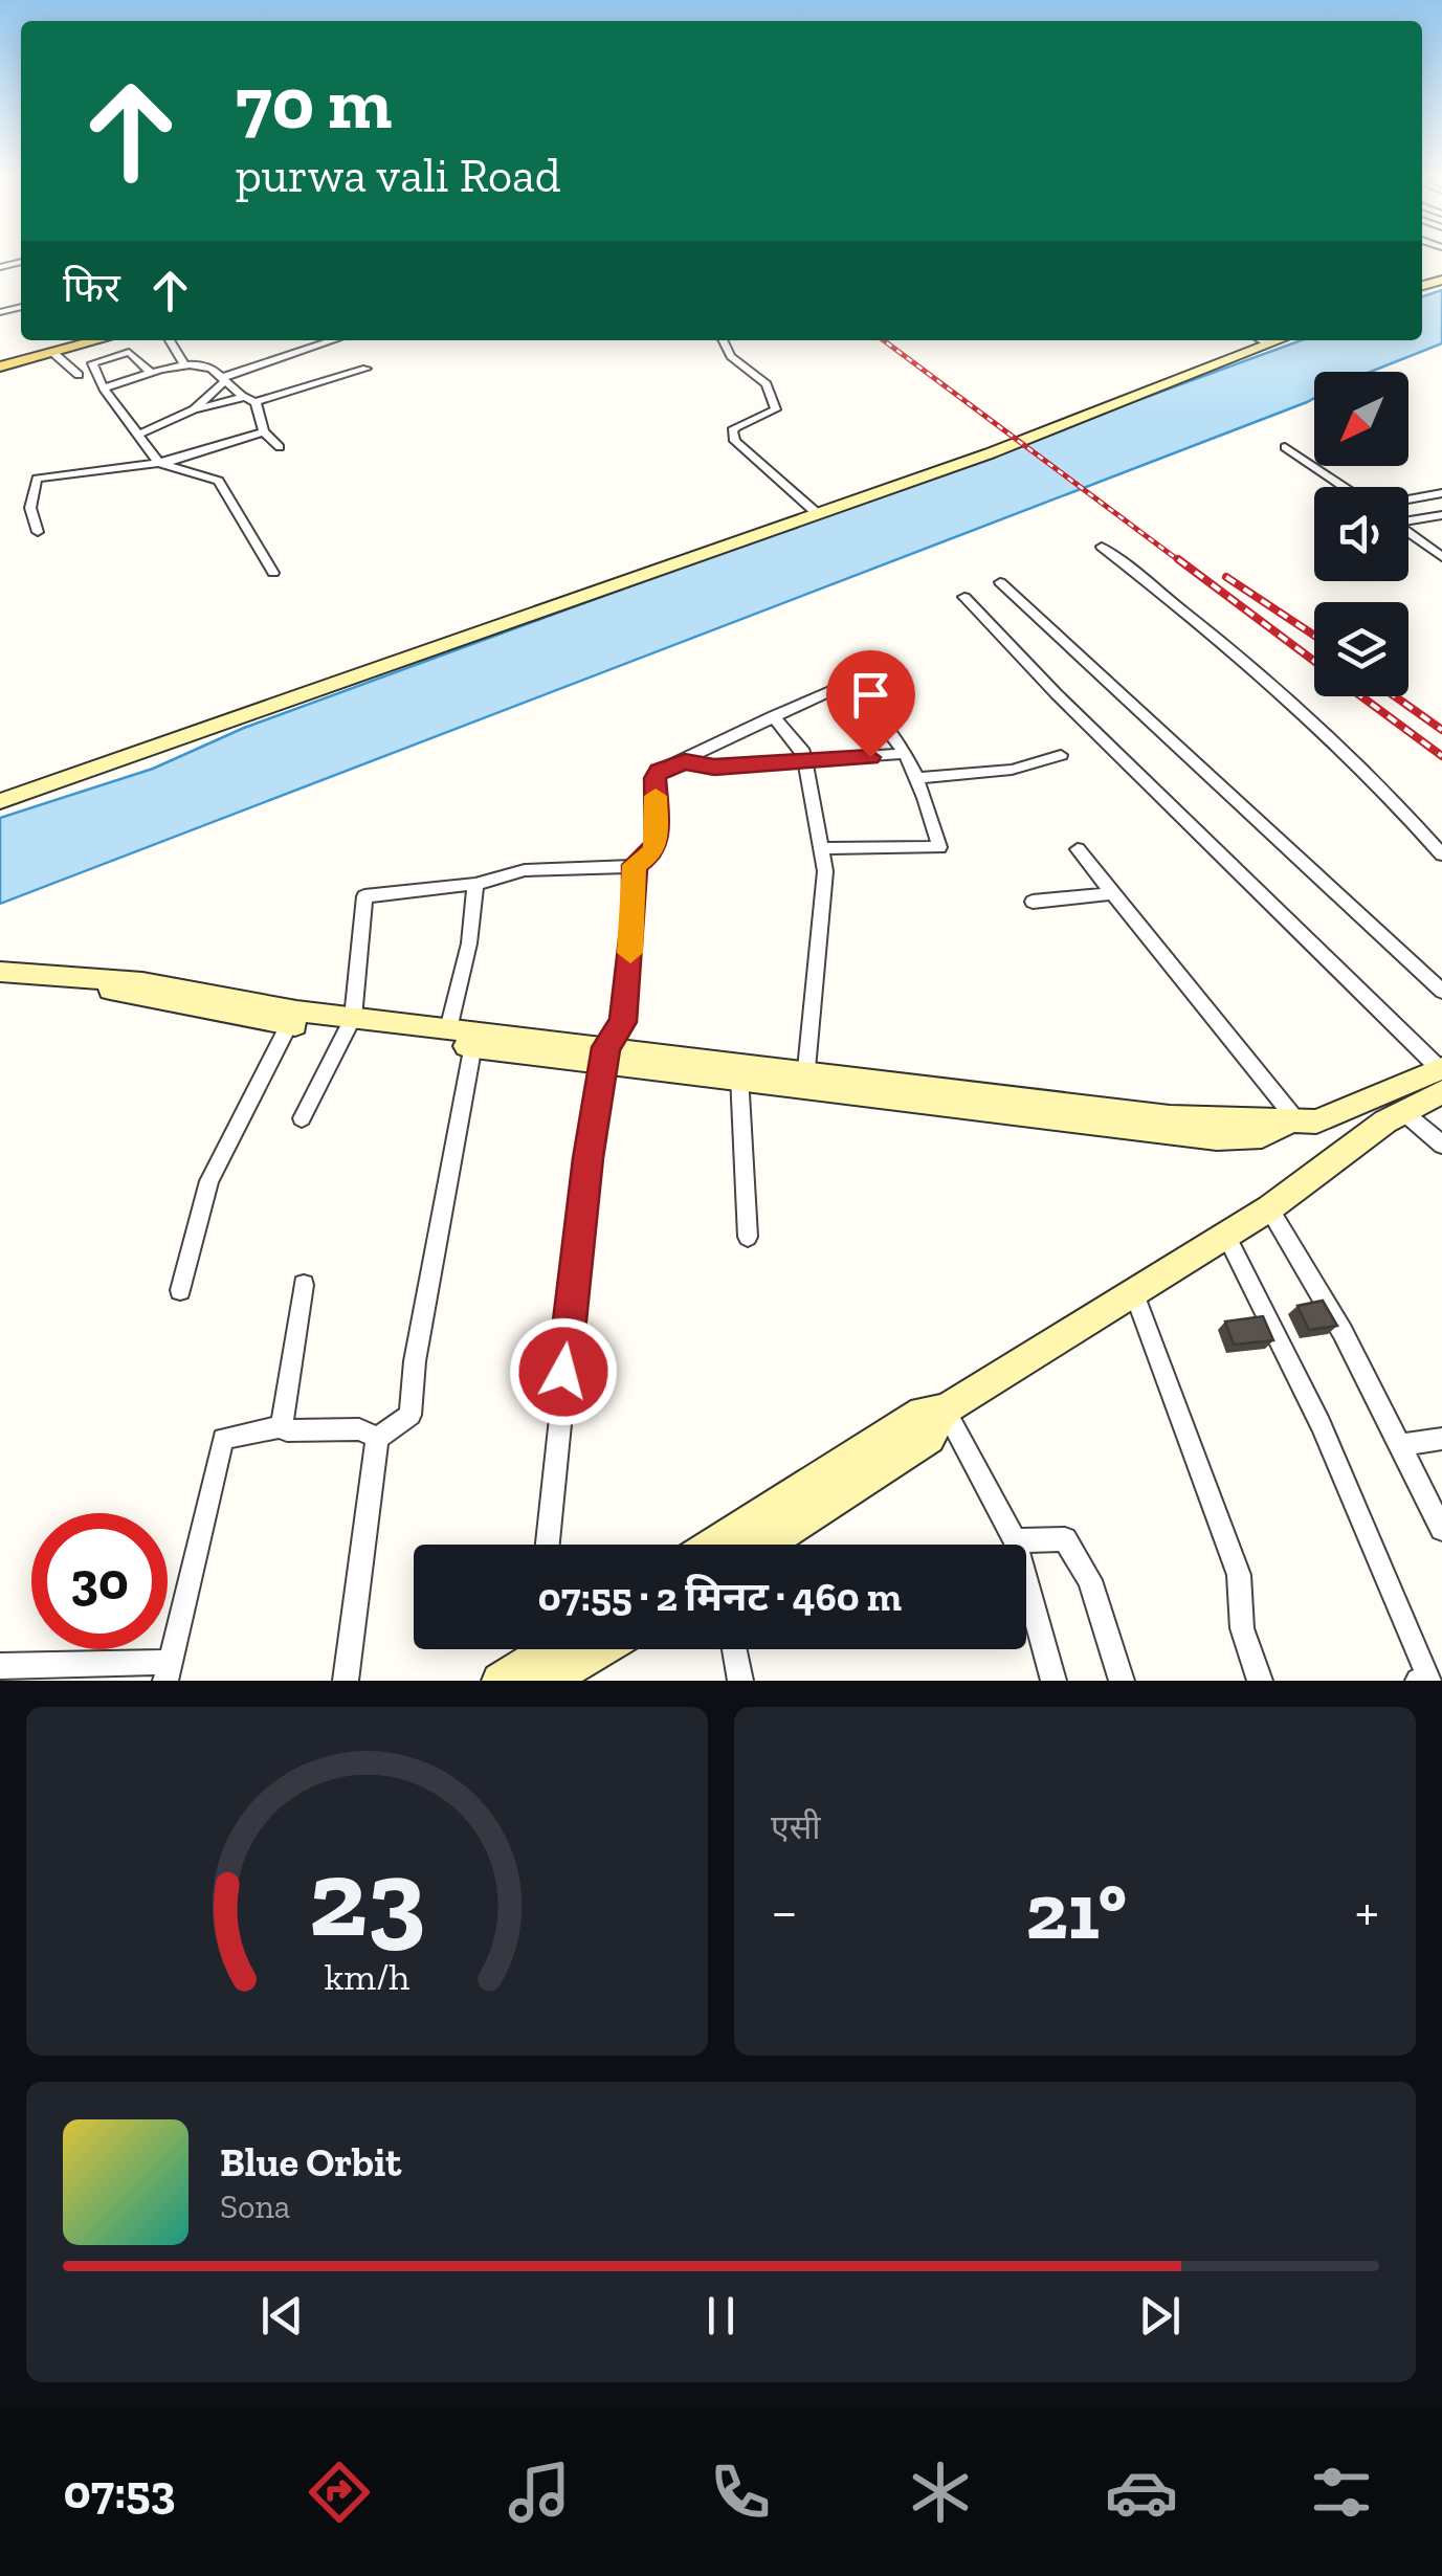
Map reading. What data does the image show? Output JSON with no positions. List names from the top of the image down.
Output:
{
  "north": "bottom left",
  "page": {
    "turn": ["70 m", "purwa vali Road"],
    "then": "फिर",
    "limit": "30",
    "trip": "07:55 · 2 मिनट · 460 m",
    "tile": "एसी",
    "heat": ["−", "21°", "+"],
    "song": ["Blue Orbit", "Sona"],
    "tabs": "07:53",
    "gauge": ["23", "km/h"]
  }
}
